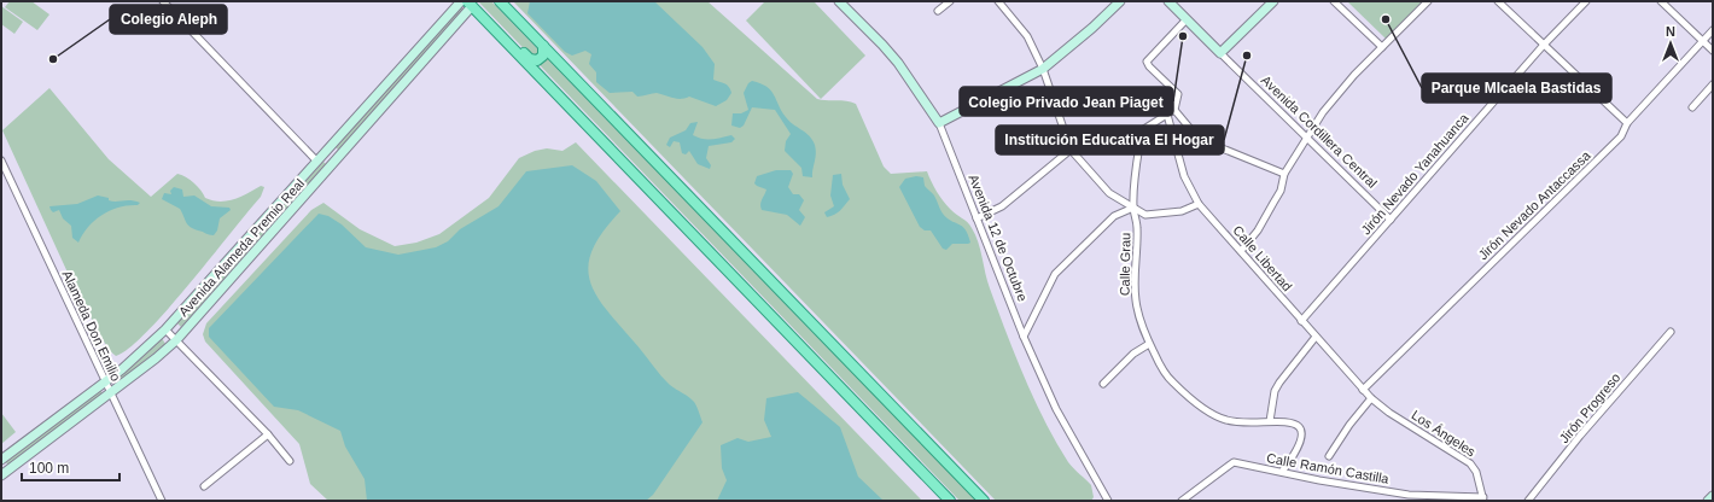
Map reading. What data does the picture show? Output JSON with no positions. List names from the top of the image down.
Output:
{
  "streets": {
    "street": [
      "Avenida Cordillera Central",
      "Jirón Nevado Yanahuanca",
      "Jirón Nevado Antaccassa",
      "Avenida 12 de Octubre",
      "Avenida Alameda Premio Real",
      "Calle Libertad",
      "Calle Grau",
      "Alameda Don Emilio",
      "Jirón Progreso",
      "Los Ángeles",
      "Calle Ramón Castilla"
    ]
  },
  "crossings": [
    ["Avenida Cordillera Central", "Jirón Nevado Yanahuanca"],
    ["Jirón Nevado Yanahuanca", "Calle Libertad"],
    ["Jirón Nevado Antaccassa", "Calle Libertad"],
    ["Avenida Alameda Premio Real", "Alameda Don Emilio"],
    ["Calle Libertad", "Calle Grau"],
    ["Calle Libertad", "Los Ángeles"],
    ["Calle Grau", "Calle Ramón Castilla"],
    ["Los Ángeles", "Calle Ramón Castilla"]
  ],
  "places": [
    "Parque MIcaela Bastidas",
    "Colegio Privado Jean Piaget",
    "Institución Educativa El Hogar",
    "Colegio Aleph"
  ],
  "scale_bar": "100 m",
  "north": "top"
}
